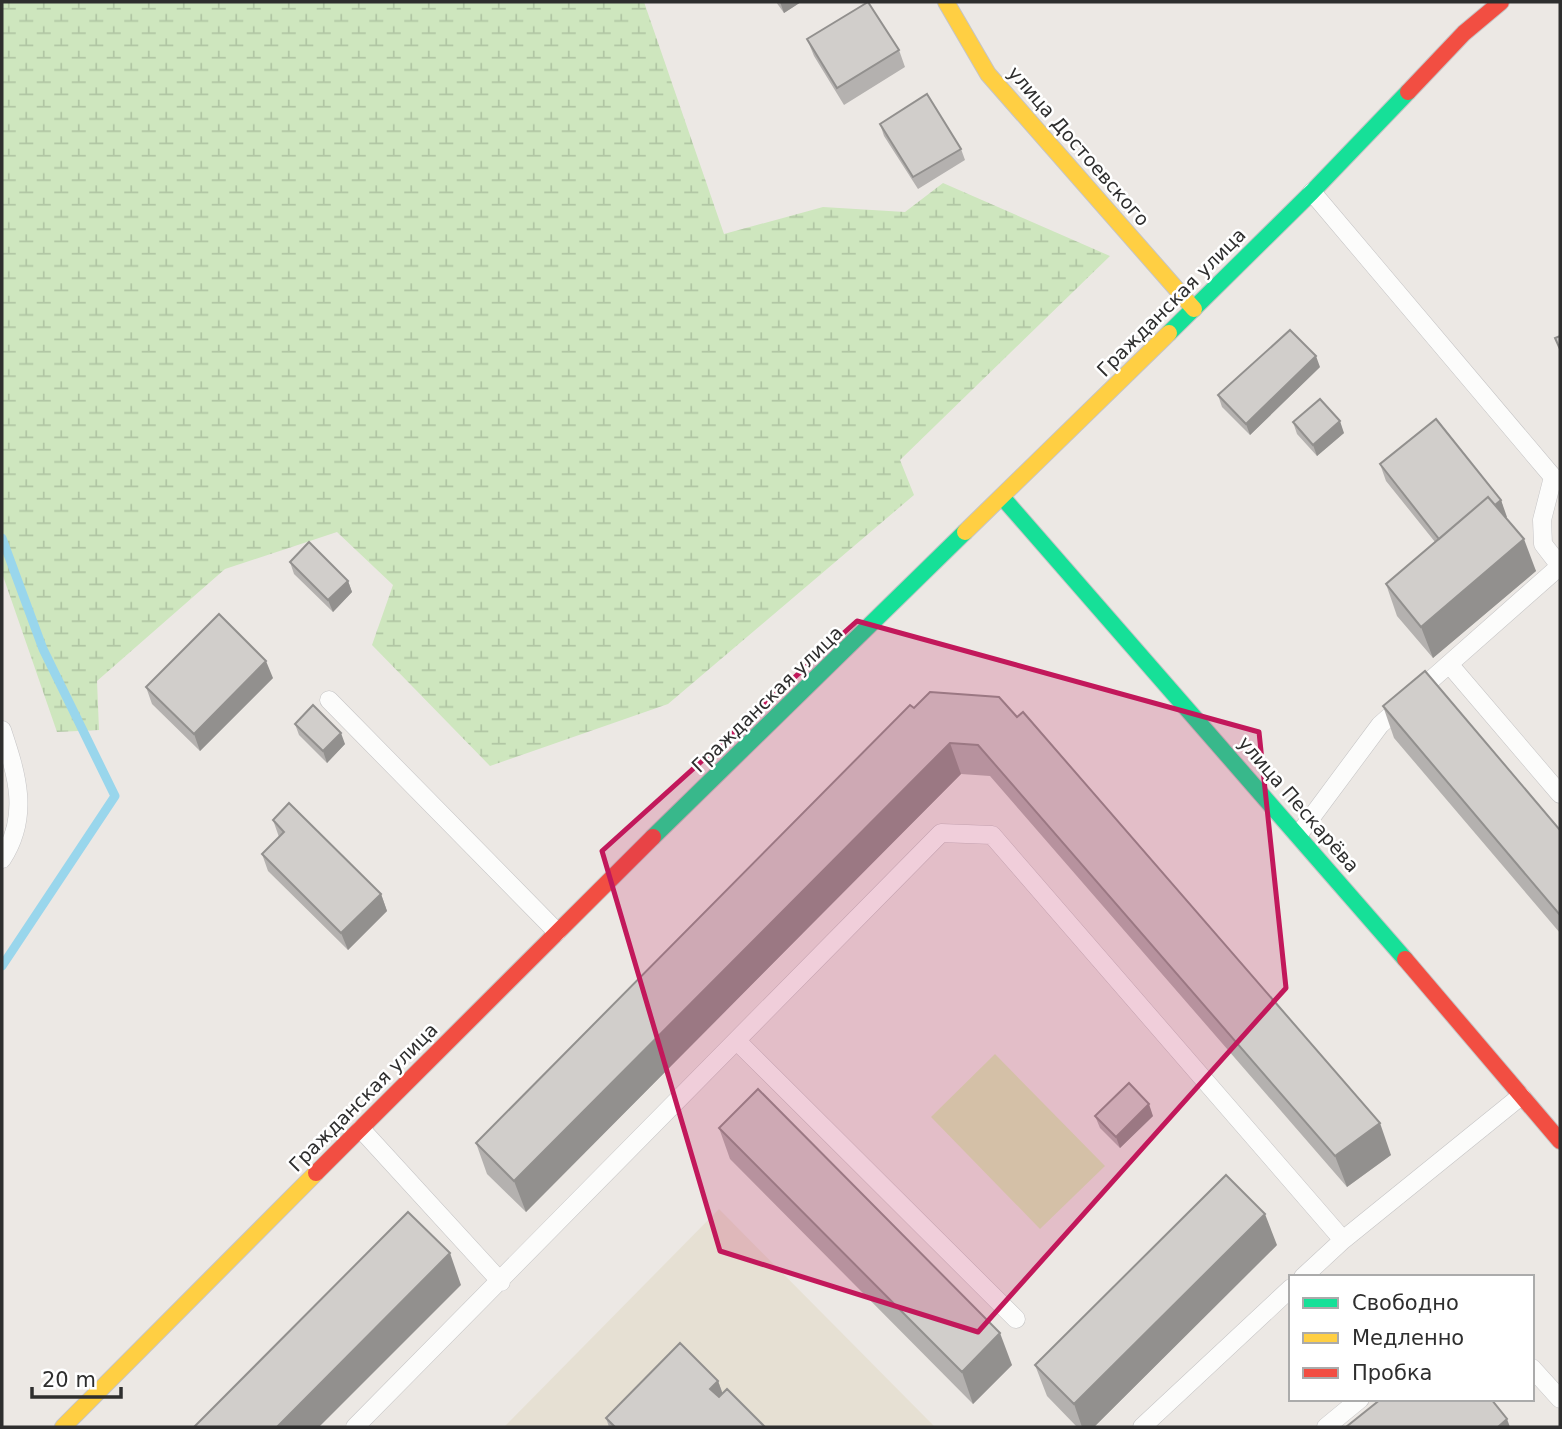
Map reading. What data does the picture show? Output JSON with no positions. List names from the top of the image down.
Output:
{
  "streets": {
    "main road": ["улица Достоевского", "Гражданская улица", "улица Пескарёва"]
  },
  "crossings": [
    ["улица Достоевского", "Гражданская улица"],
    ["Гражданская улица", "улица Пескарёва"]
  ],
  "legend": ["Свободно", "Медленно", "Пробка"],
  "scale_bar": "20 m"
}
